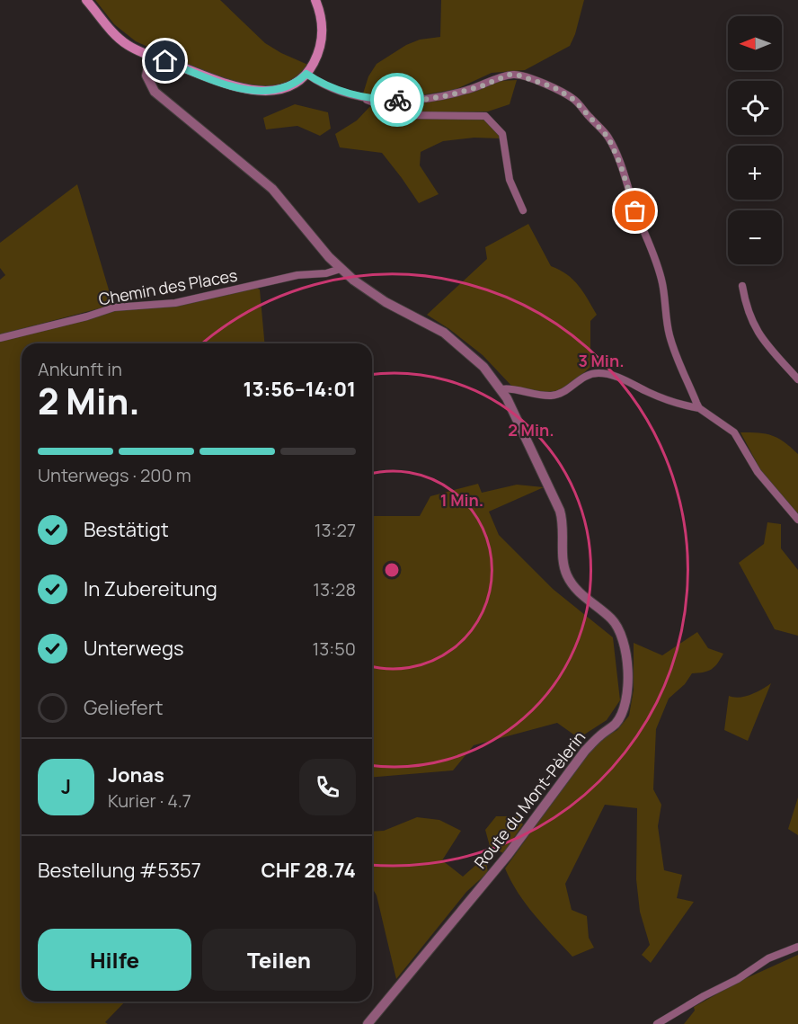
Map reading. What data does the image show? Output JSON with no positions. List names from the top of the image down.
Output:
{
  "streets": {
    "street": ["Chemin des Places", "Route du Mont-Pèlerin"]
  },
  "crossings": [
    ["Chemin des Places", "Route du Mont-Pèlerin"]
  ],
  "north": "left",
  "page": {
    "map_buttons": ["+", "−"],
    "heading": ["2 Min.", "Ankunft in", "13:56–14:01"],
    "panel": [
      "Jonas",
      "Kurier · 4.7",
      "Bestellung #5357",
      "CHF 28.74"
    ],
    "bar": "Unterwegs · 200 m",
    "list": [
      ["Bestätigt", "13:27"],
      ["In Zubereitung", "13:28"],
      ["Unterwegs", "13:50"],
      "Geliefert"
    ],
    "round": "J",
    "buttons": ["Hilfe", "Teilen"]
  },
  "rings": ["3 Min.", "2 Min.", "1 Min."]
}
